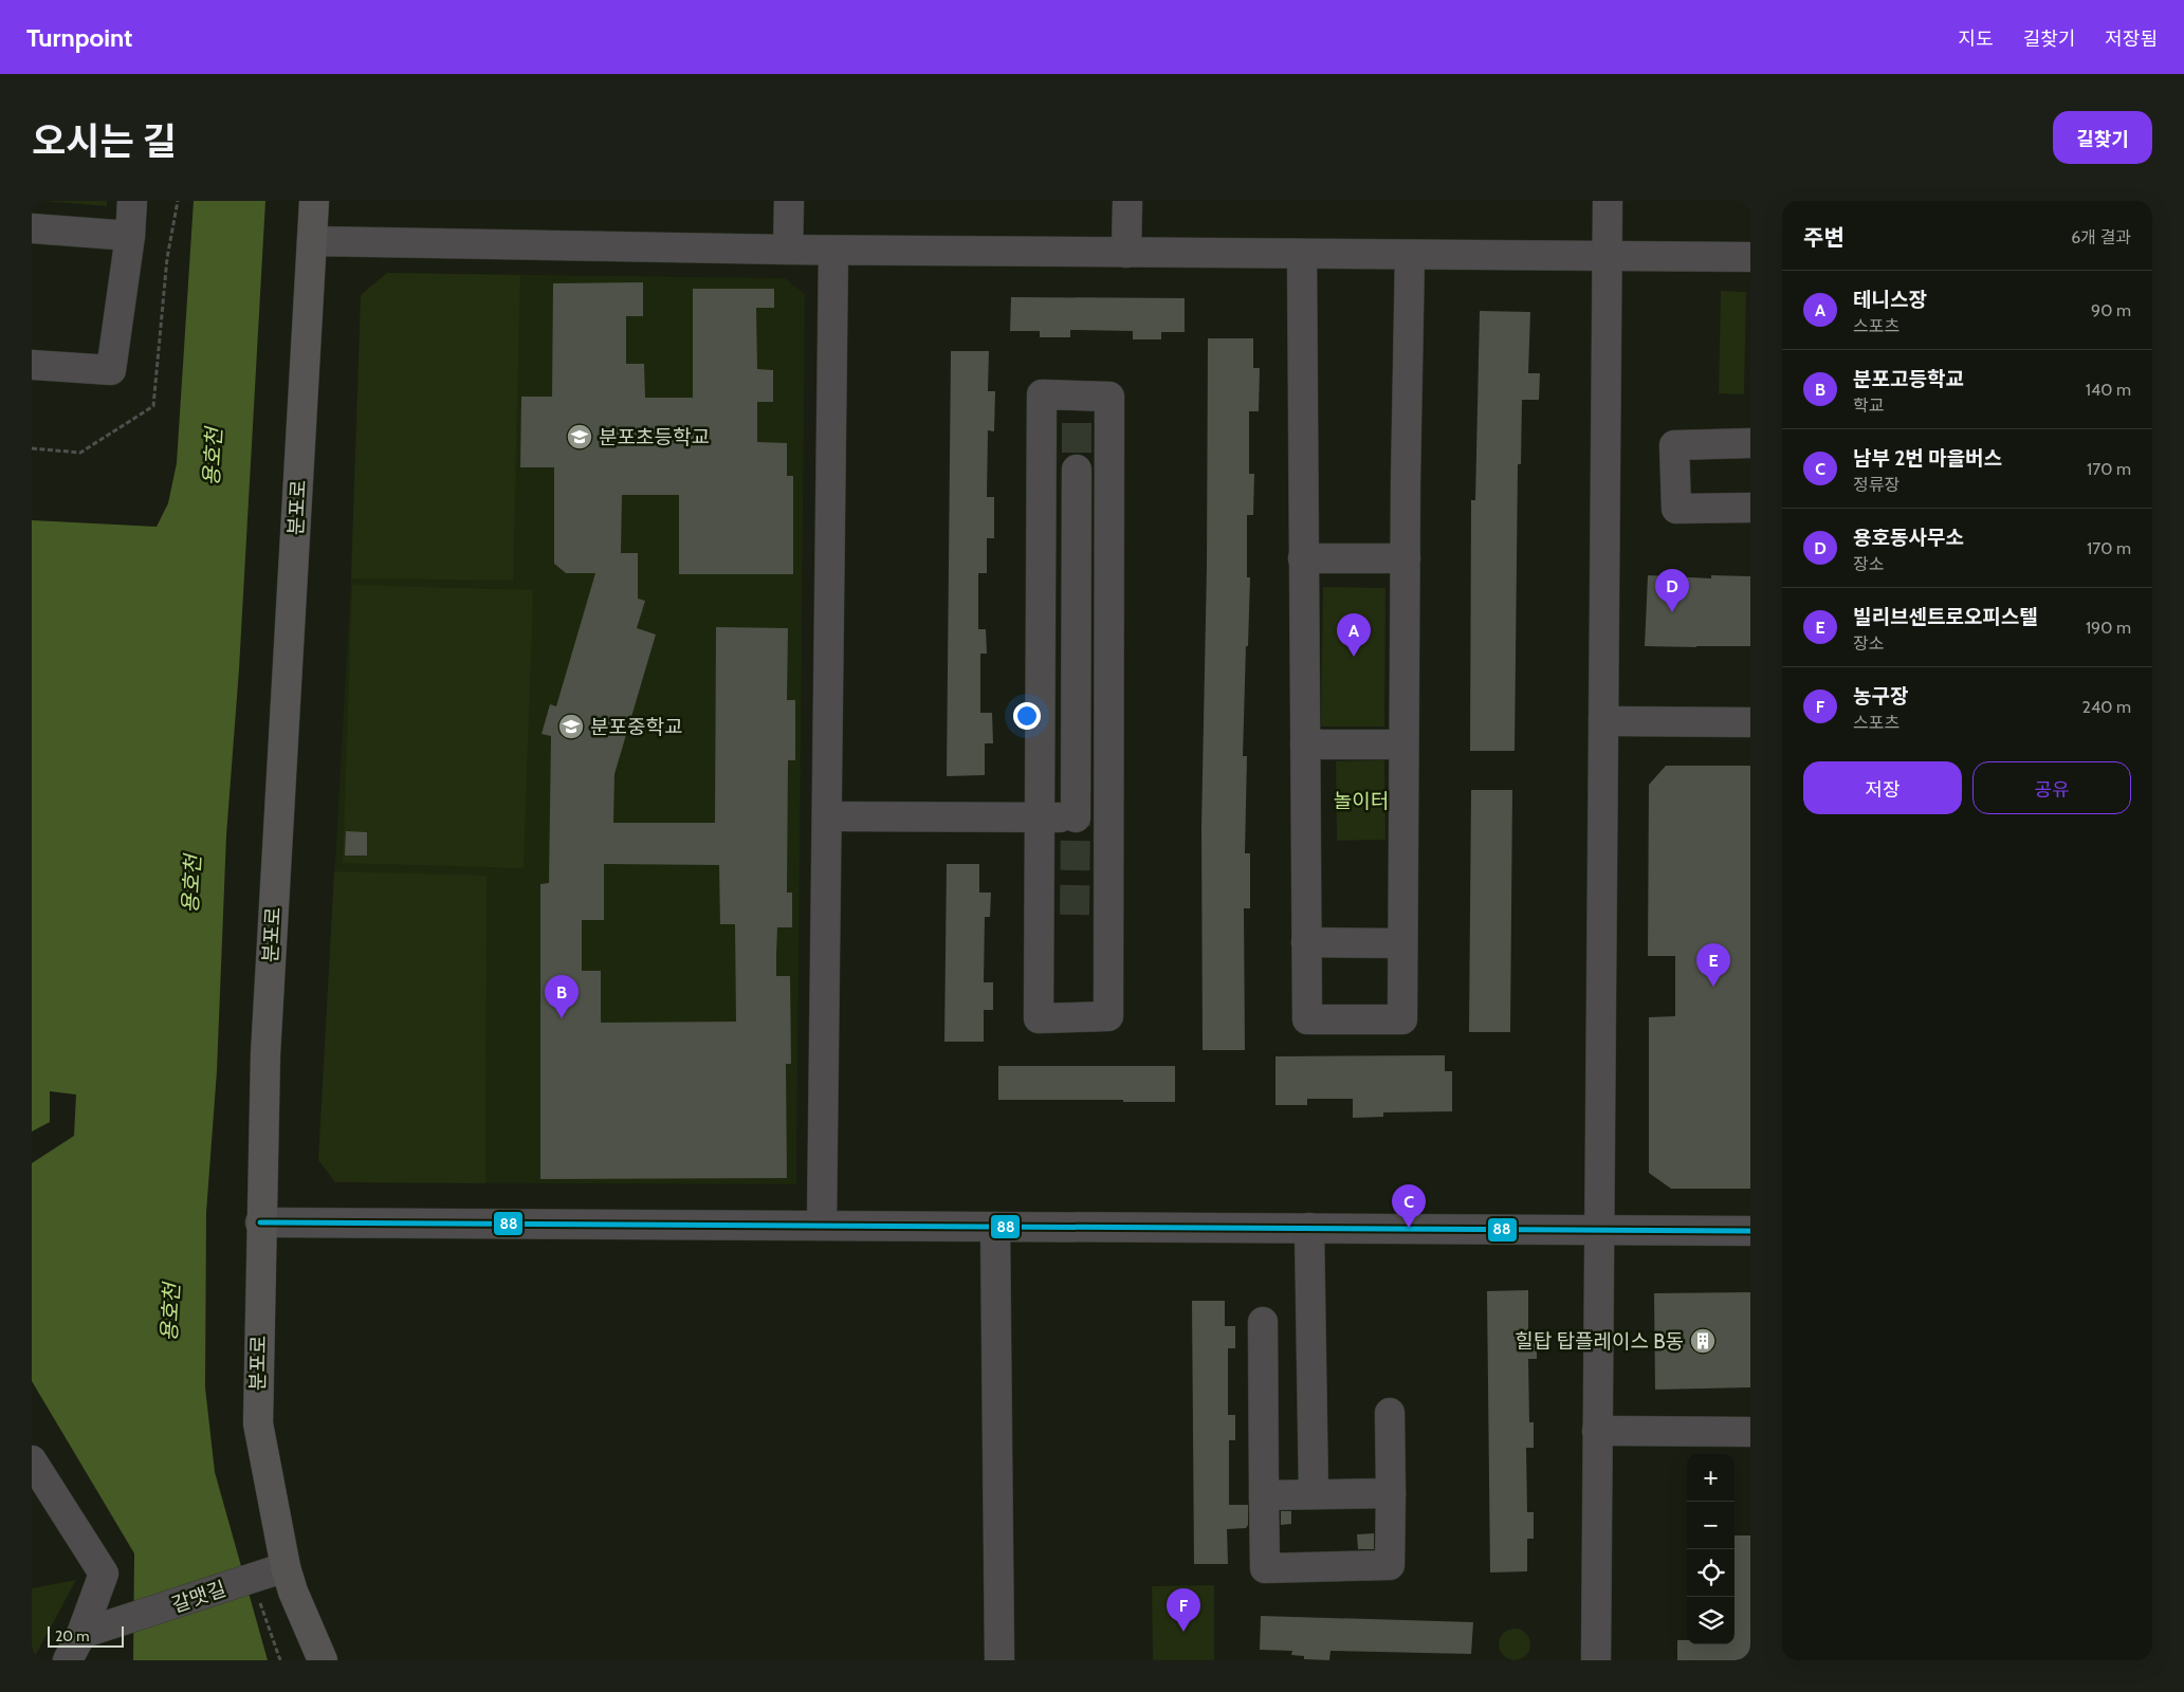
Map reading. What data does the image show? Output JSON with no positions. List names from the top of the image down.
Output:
{
  "streets": {
    "main road": ["분포로"],
    "street": ["갈맷길"]
  },
  "crossings": [
    ["분포로", "갈맷길"]
  ],
  "water": ["용호천"],
  "parks": ["놀이터"],
  "places": {
    "school or university": ["분포초등학교", "분포중학교"],
    "building": ["힐탑 탑플레이스 B동"]
  },
  "lines": ["transit line 88"],
  "scale_bar": "20 m",
  "page": {
    "header": "Turnpoint",
    "nav": ["지도", "길찾기", "저장됨"],
    "title": "오시는 길",
    "buttons": [
      "길찾기",
      ["저장", "공유"]
    ],
    "heading": ["주변", "6개 결과"],
    "list": [
      {
        "mark": "A",
        "name": "테니스장",
        "note": "스포츠",
        "value": "90 m"
      },
      {
        "mark": "B",
        "name": "분포고등학교",
        "note": "학교",
        "value": "140 m"
      },
      {
        "mark": "C",
        "name": "남부 2번 마을버스",
        "note": "정류장",
        "value": "170 m"
      },
      {
        "mark": "D",
        "name": "용호동사무소",
        "note": "장소",
        "value": "170 m"
      },
      {
        "mark": "E",
        "name": "빌리브센트로오피스텔",
        "note": "장소",
        "value": "190 m"
      },
      {
        "mark": "F",
        "name": "농구장",
        "note": "스포츠",
        "value": "240 m"
      }
    ],
    "pins": [
      "D",
      "A",
      "E",
      "B",
      "C",
      "F"
    ],
    "map_buttons": ["+", "−"],
    "scale": "20 m"
  }
}
